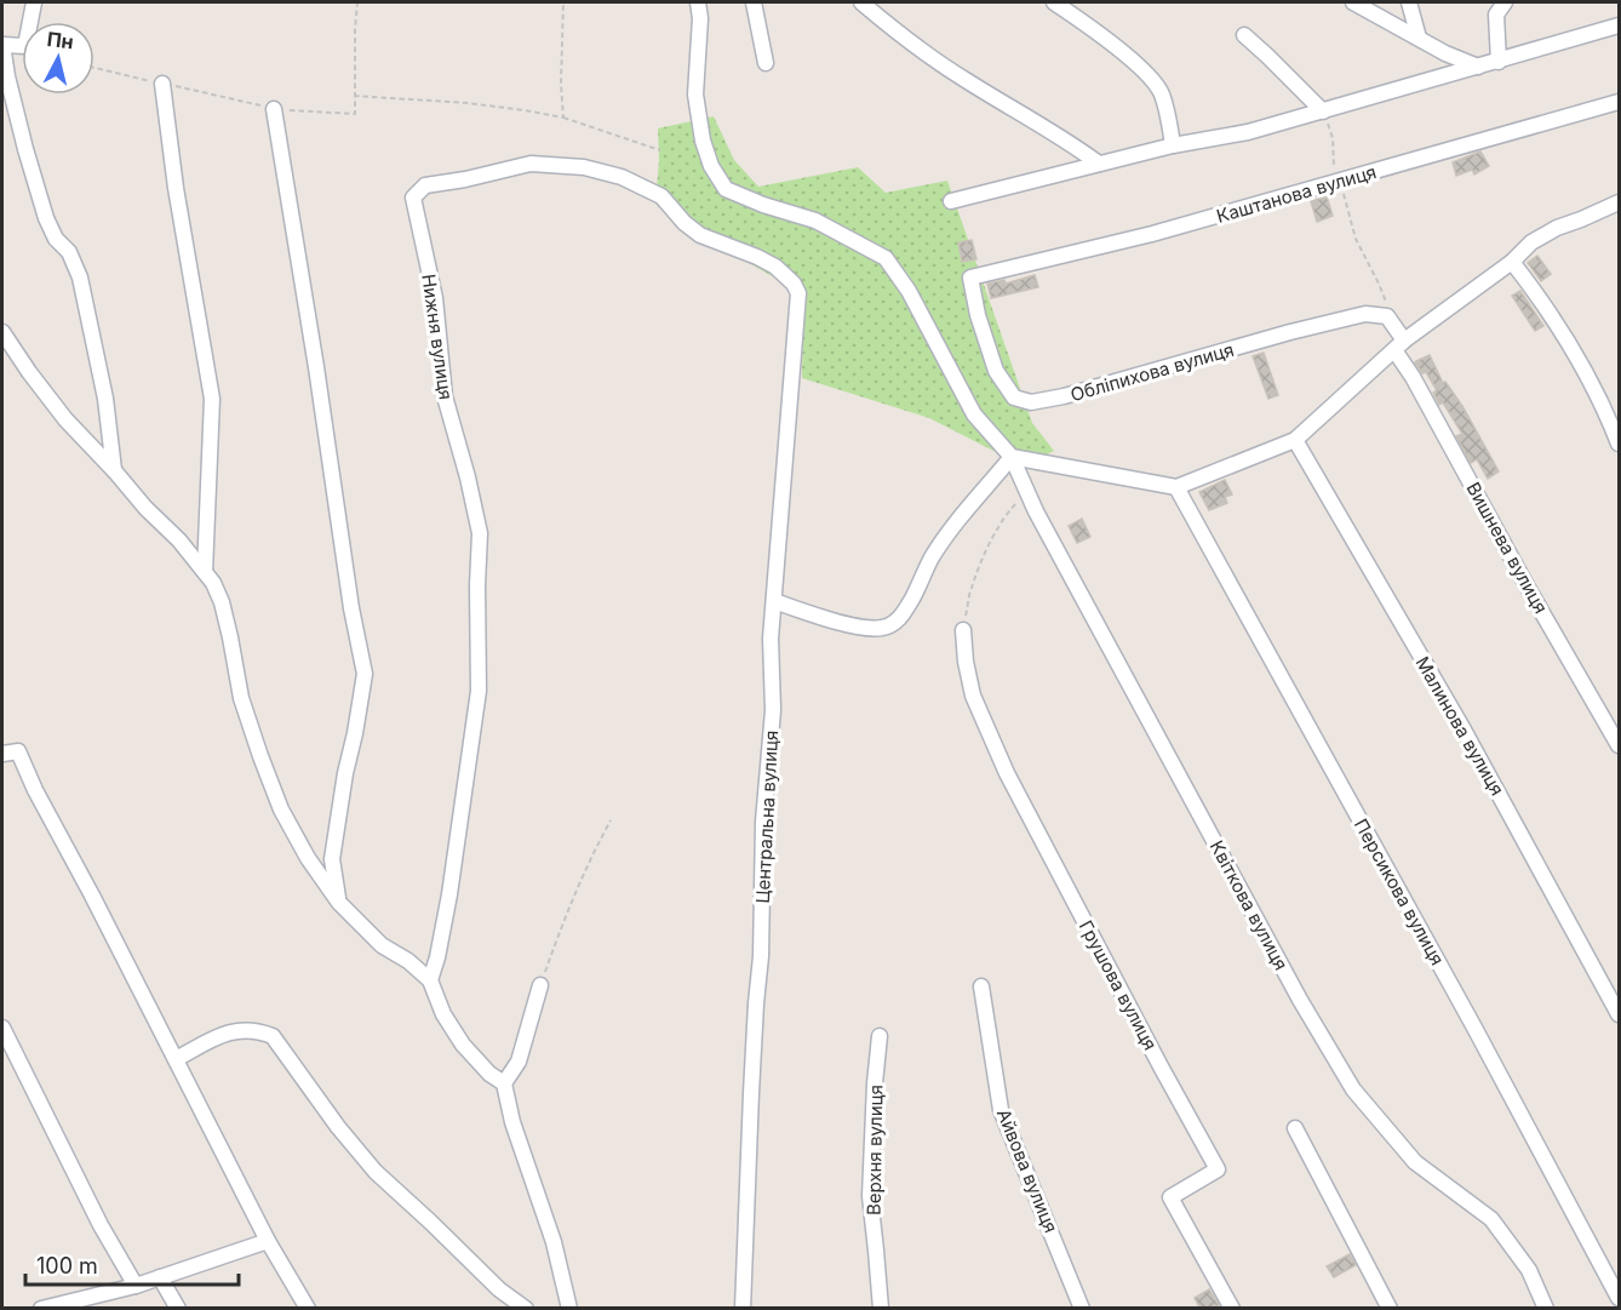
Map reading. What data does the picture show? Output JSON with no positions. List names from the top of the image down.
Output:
{
  "streets": {
    "street": [
      "Каштанова вулиця",
      "Нижня вулиця",
      "Обліпихова вулиця",
      "Вишнева вулиця",
      "Малинова вулиця",
      "Центральна вулиця",
      "Персикова вулиця",
      "Квіткова вулиця",
      "Грушова вулиця",
      "Верхня вулиця",
      "Айвова вулиця"
    ]
  },
  "crossings": [
    ["Каштанова вулиця", "Обліпихова вулиця"],
    ["Нижня вулиця", "Центральна вулиця"]
  ],
  "scale_bar": "100 m",
  "north": "top"
}
